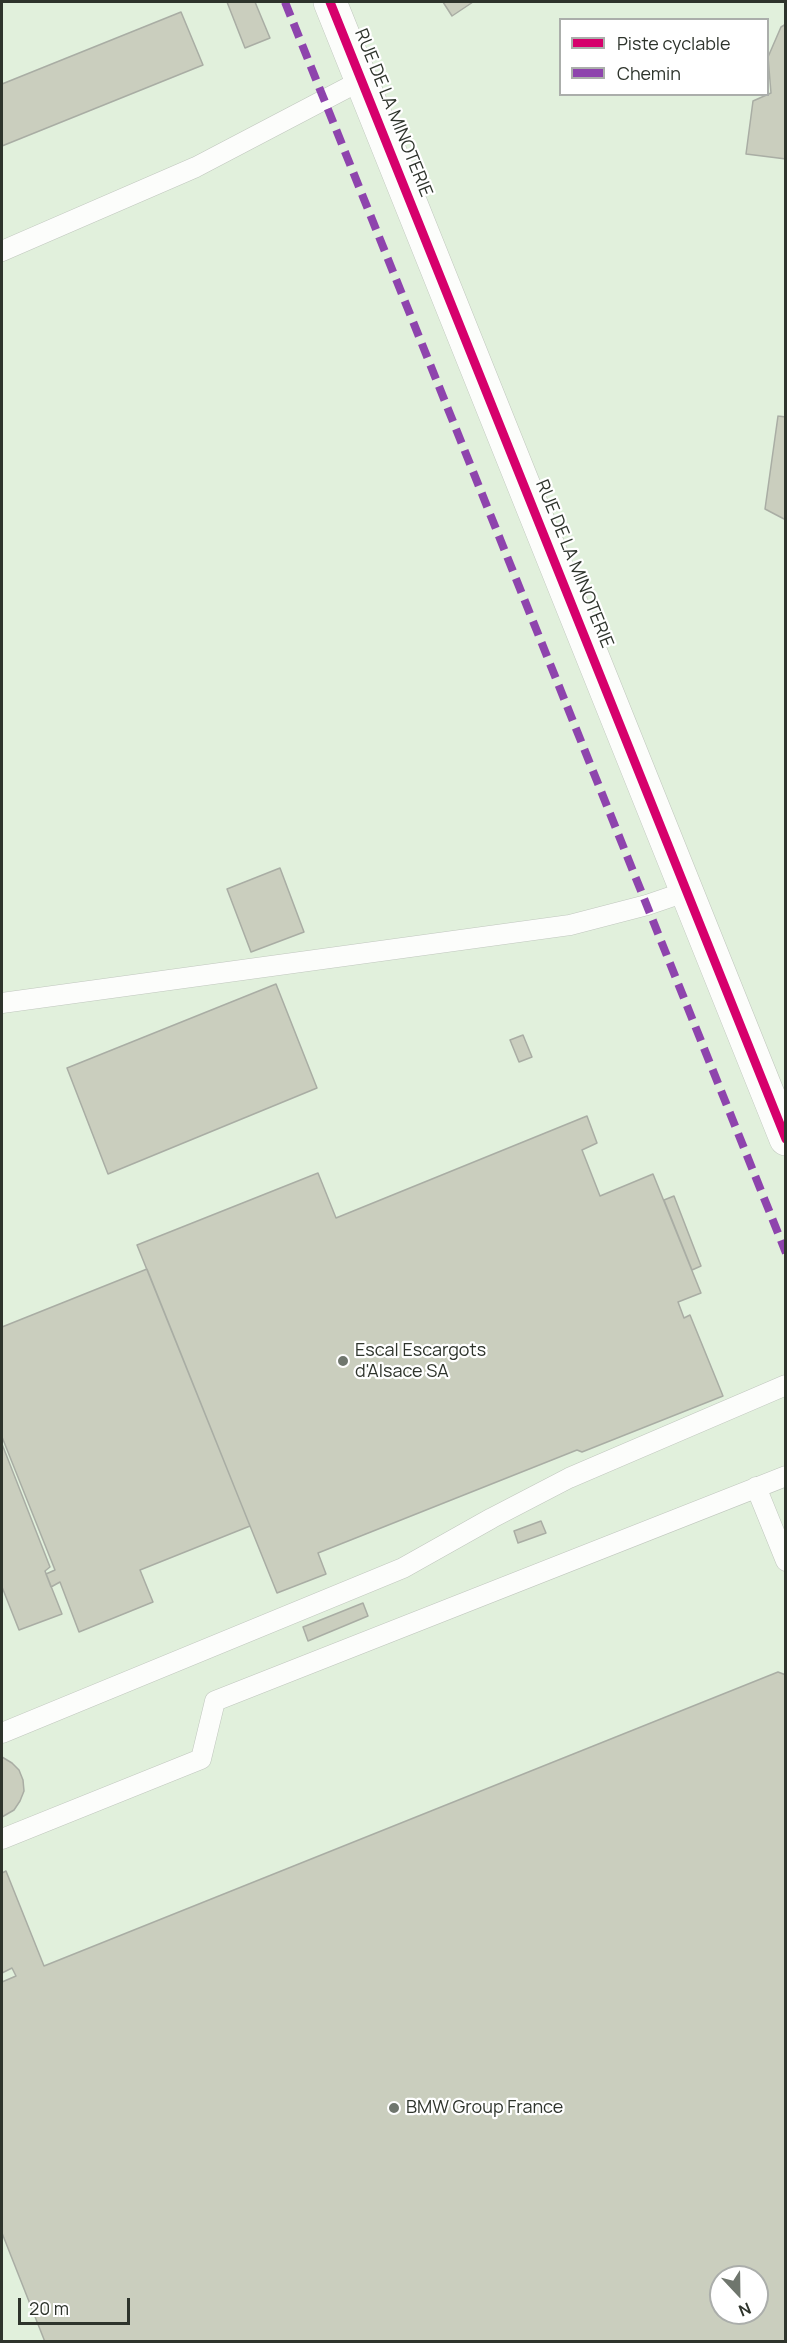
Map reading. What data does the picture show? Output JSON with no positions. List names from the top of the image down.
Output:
{
  "streets": {
    "street": ["RUE DE LA MINOTERIE"]
  },
  "places": ["Escal Escargots d'Alsace SA", "BMW Group France"],
  "legend": ["Piste cyclable", "Chemin"],
  "scale_bar": "20 m",
  "north": "bottom"
}
